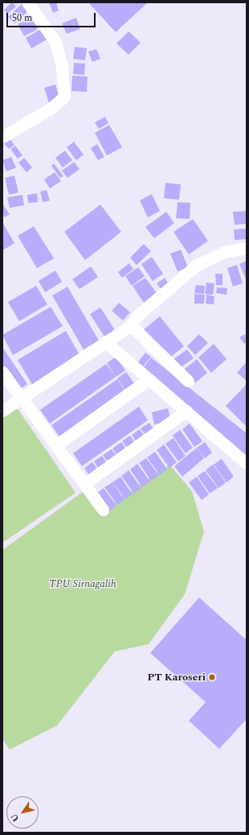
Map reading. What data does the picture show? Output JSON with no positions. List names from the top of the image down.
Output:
{
  "parks": ["TPU Sirnagalih"],
  "places": ["PT Karoseri"],
  "scale_bar": "50 m",
  "north": "bottom left"
}
